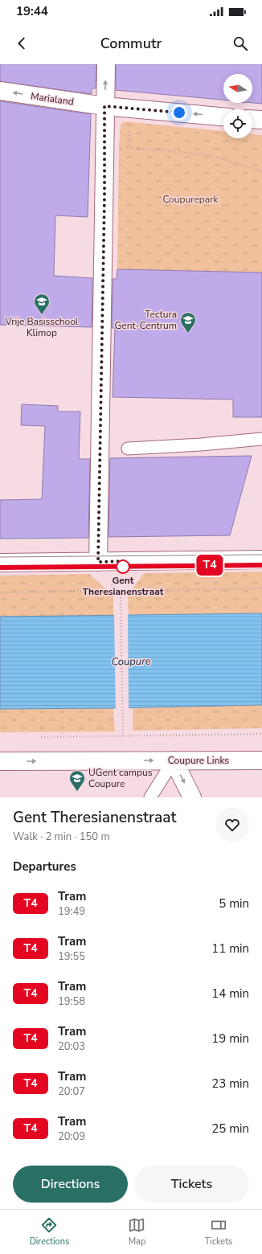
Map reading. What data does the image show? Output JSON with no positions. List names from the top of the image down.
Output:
{
  "streets": {
    "street": ["Marialand", "Coupure Links"]
  },
  "one_way": ["Marialand", "Coupure Links"],
  "water": ["Coupure"],
  "parks": ["Coupurepark"],
  "places": {
    "school or university": ["Vrije Basisschool Klimop", "Tectura Gent-Centrum", "UGent campus Coupure"],
    "other": ["Gent Theresianenstraat"]
  },
  "lines": ["tram line T4"],
  "north": "left",
  "page": {
    "status": "19:44",
    "header": "Commutr",
    "on_map": "T4",
    "heading": [
      ["Gent Theresianenstraat", "Walk · 2 min · 150 m"],
      "Departures"
    ],
    "list": [
      {
        "mark": "T4",
        "name": "Tram",
        "note": "19:49",
        "value": "5 min"
      },
      {
        "mark": "T4",
        "name": "Tram",
        "note": "19:55",
        "value": "11 min"
      },
      {
        "mark": "T4",
        "name": "Tram",
        "note": "19:58",
        "value": "14 min"
      },
      {
        "mark": "T4",
        "name": "Tram",
        "note": "20:03",
        "value": "19 min"
      },
      {
        "mark": "T4",
        "name": "Tram",
        "note": "20:07",
        "value": "23 min"
      },
      {
        "mark": "T4",
        "name": "Tram",
        "note": "20:09",
        "value": "25 min"
      }
    ],
    "buttons": ["Directions", "Tickets"],
    "tabs": ["Directions", "Map", "Tickets"]
  }
}
